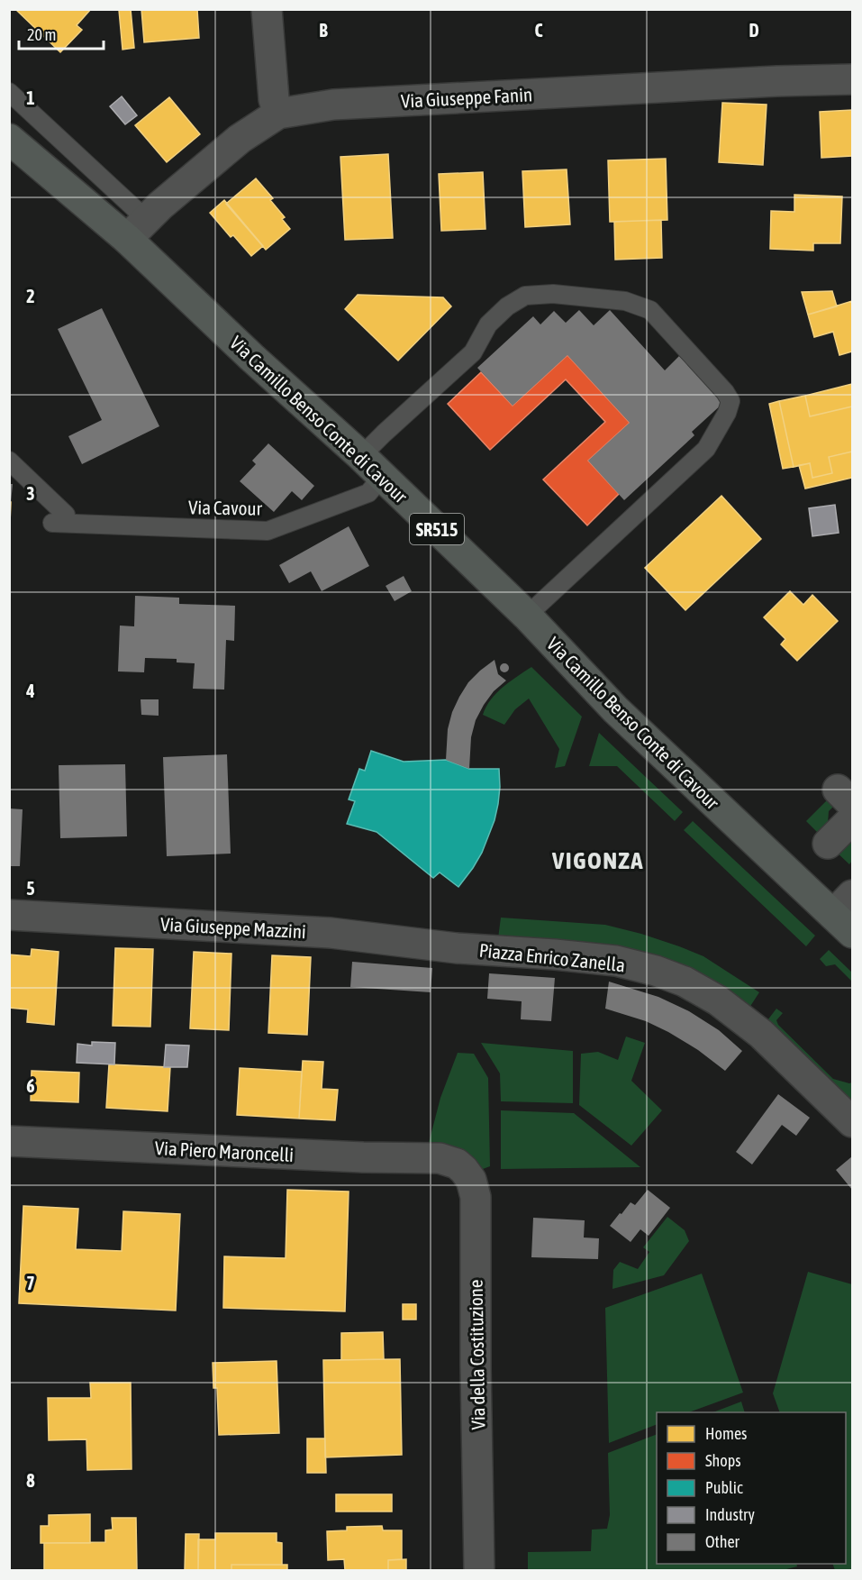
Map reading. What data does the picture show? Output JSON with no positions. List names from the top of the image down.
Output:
{
  "streets": {
    "main road": ["Via Camillo Benso Conte di Cavour", "SR515"],
    "street": [
      "Via Giuseppe Fanin",
      "Via Giuseppe Mazzini",
      "Piazza Enrico Zanella",
      "Via Piero Maroncelli",
      "Via della Costituzione"
    ],
    "lane": ["Via Cavour"]
  },
  "crossings": [
    ["Via Giuseppe Fanin", "Via Camillo Benso Conte di Cavour"],
    ["Via Camillo Benso Conte di Cavour", "Via Cavour"],
    ["Via Giuseppe Mazzini", "Piazza Enrico Zanella"],
    ["Via Piero Maroncelli", "Via della Costituzione"]
  ],
  "districts": ["VIGONZA"],
  "legend": [
    "Homes",
    "Shops",
    "Public",
    "Industry",
    "Other"
  ],
  "scale_bar": "20 m",
  "grid": {
    "columns": ["B", "C", "D"],
    "rows": [
      "1",
      "2",
      "3",
      "4",
      "5",
      "6",
      "7",
      "8"
    ]
  }
}
